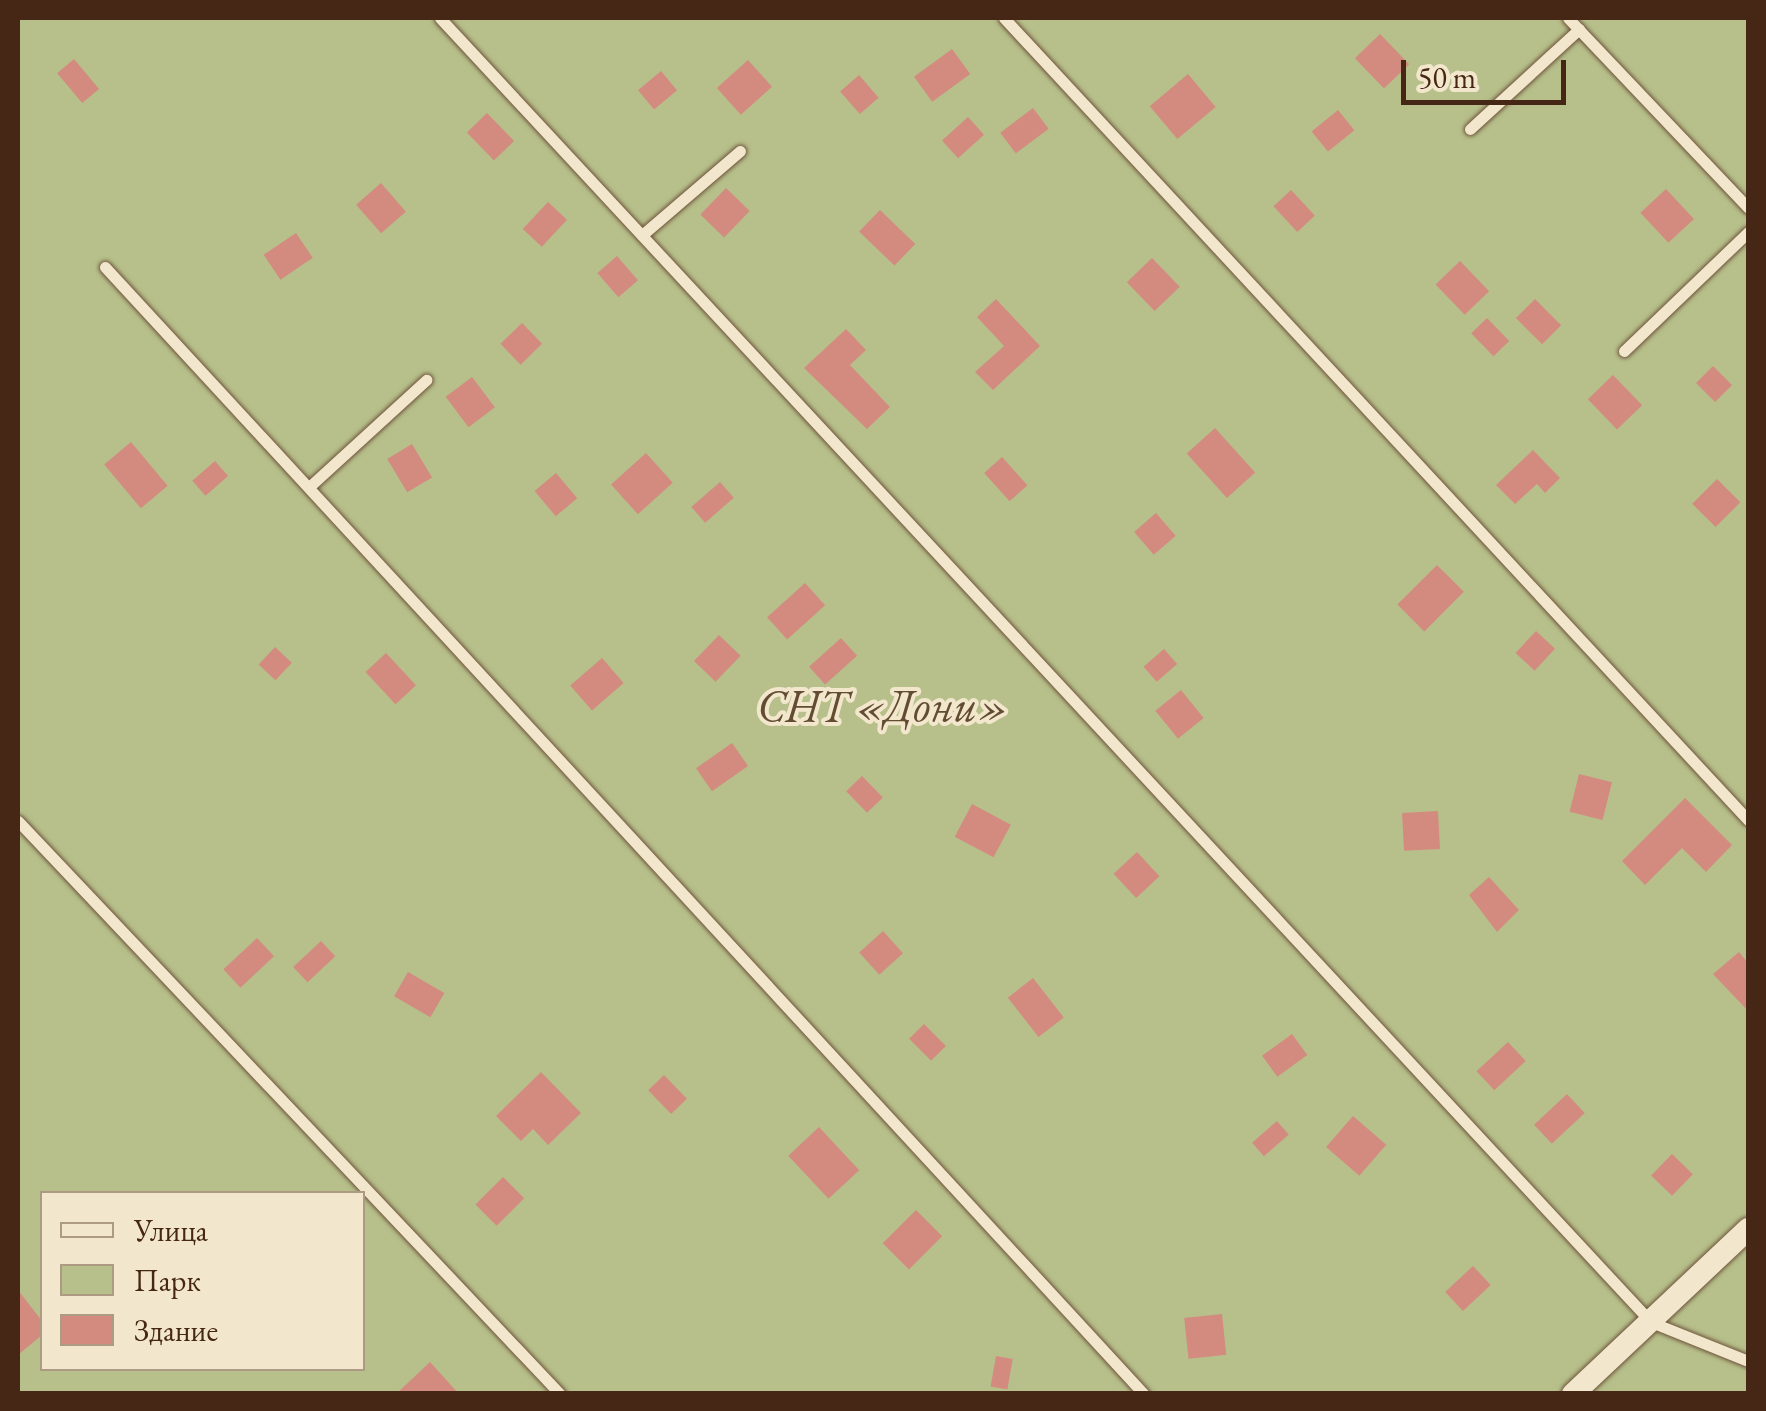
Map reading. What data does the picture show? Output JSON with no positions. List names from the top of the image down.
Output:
{
  "parks": ["СНТ «Дони»"],
  "legend": ["Улица", "Парк", "Здание"],
  "scale_bar": "50 m"
}
